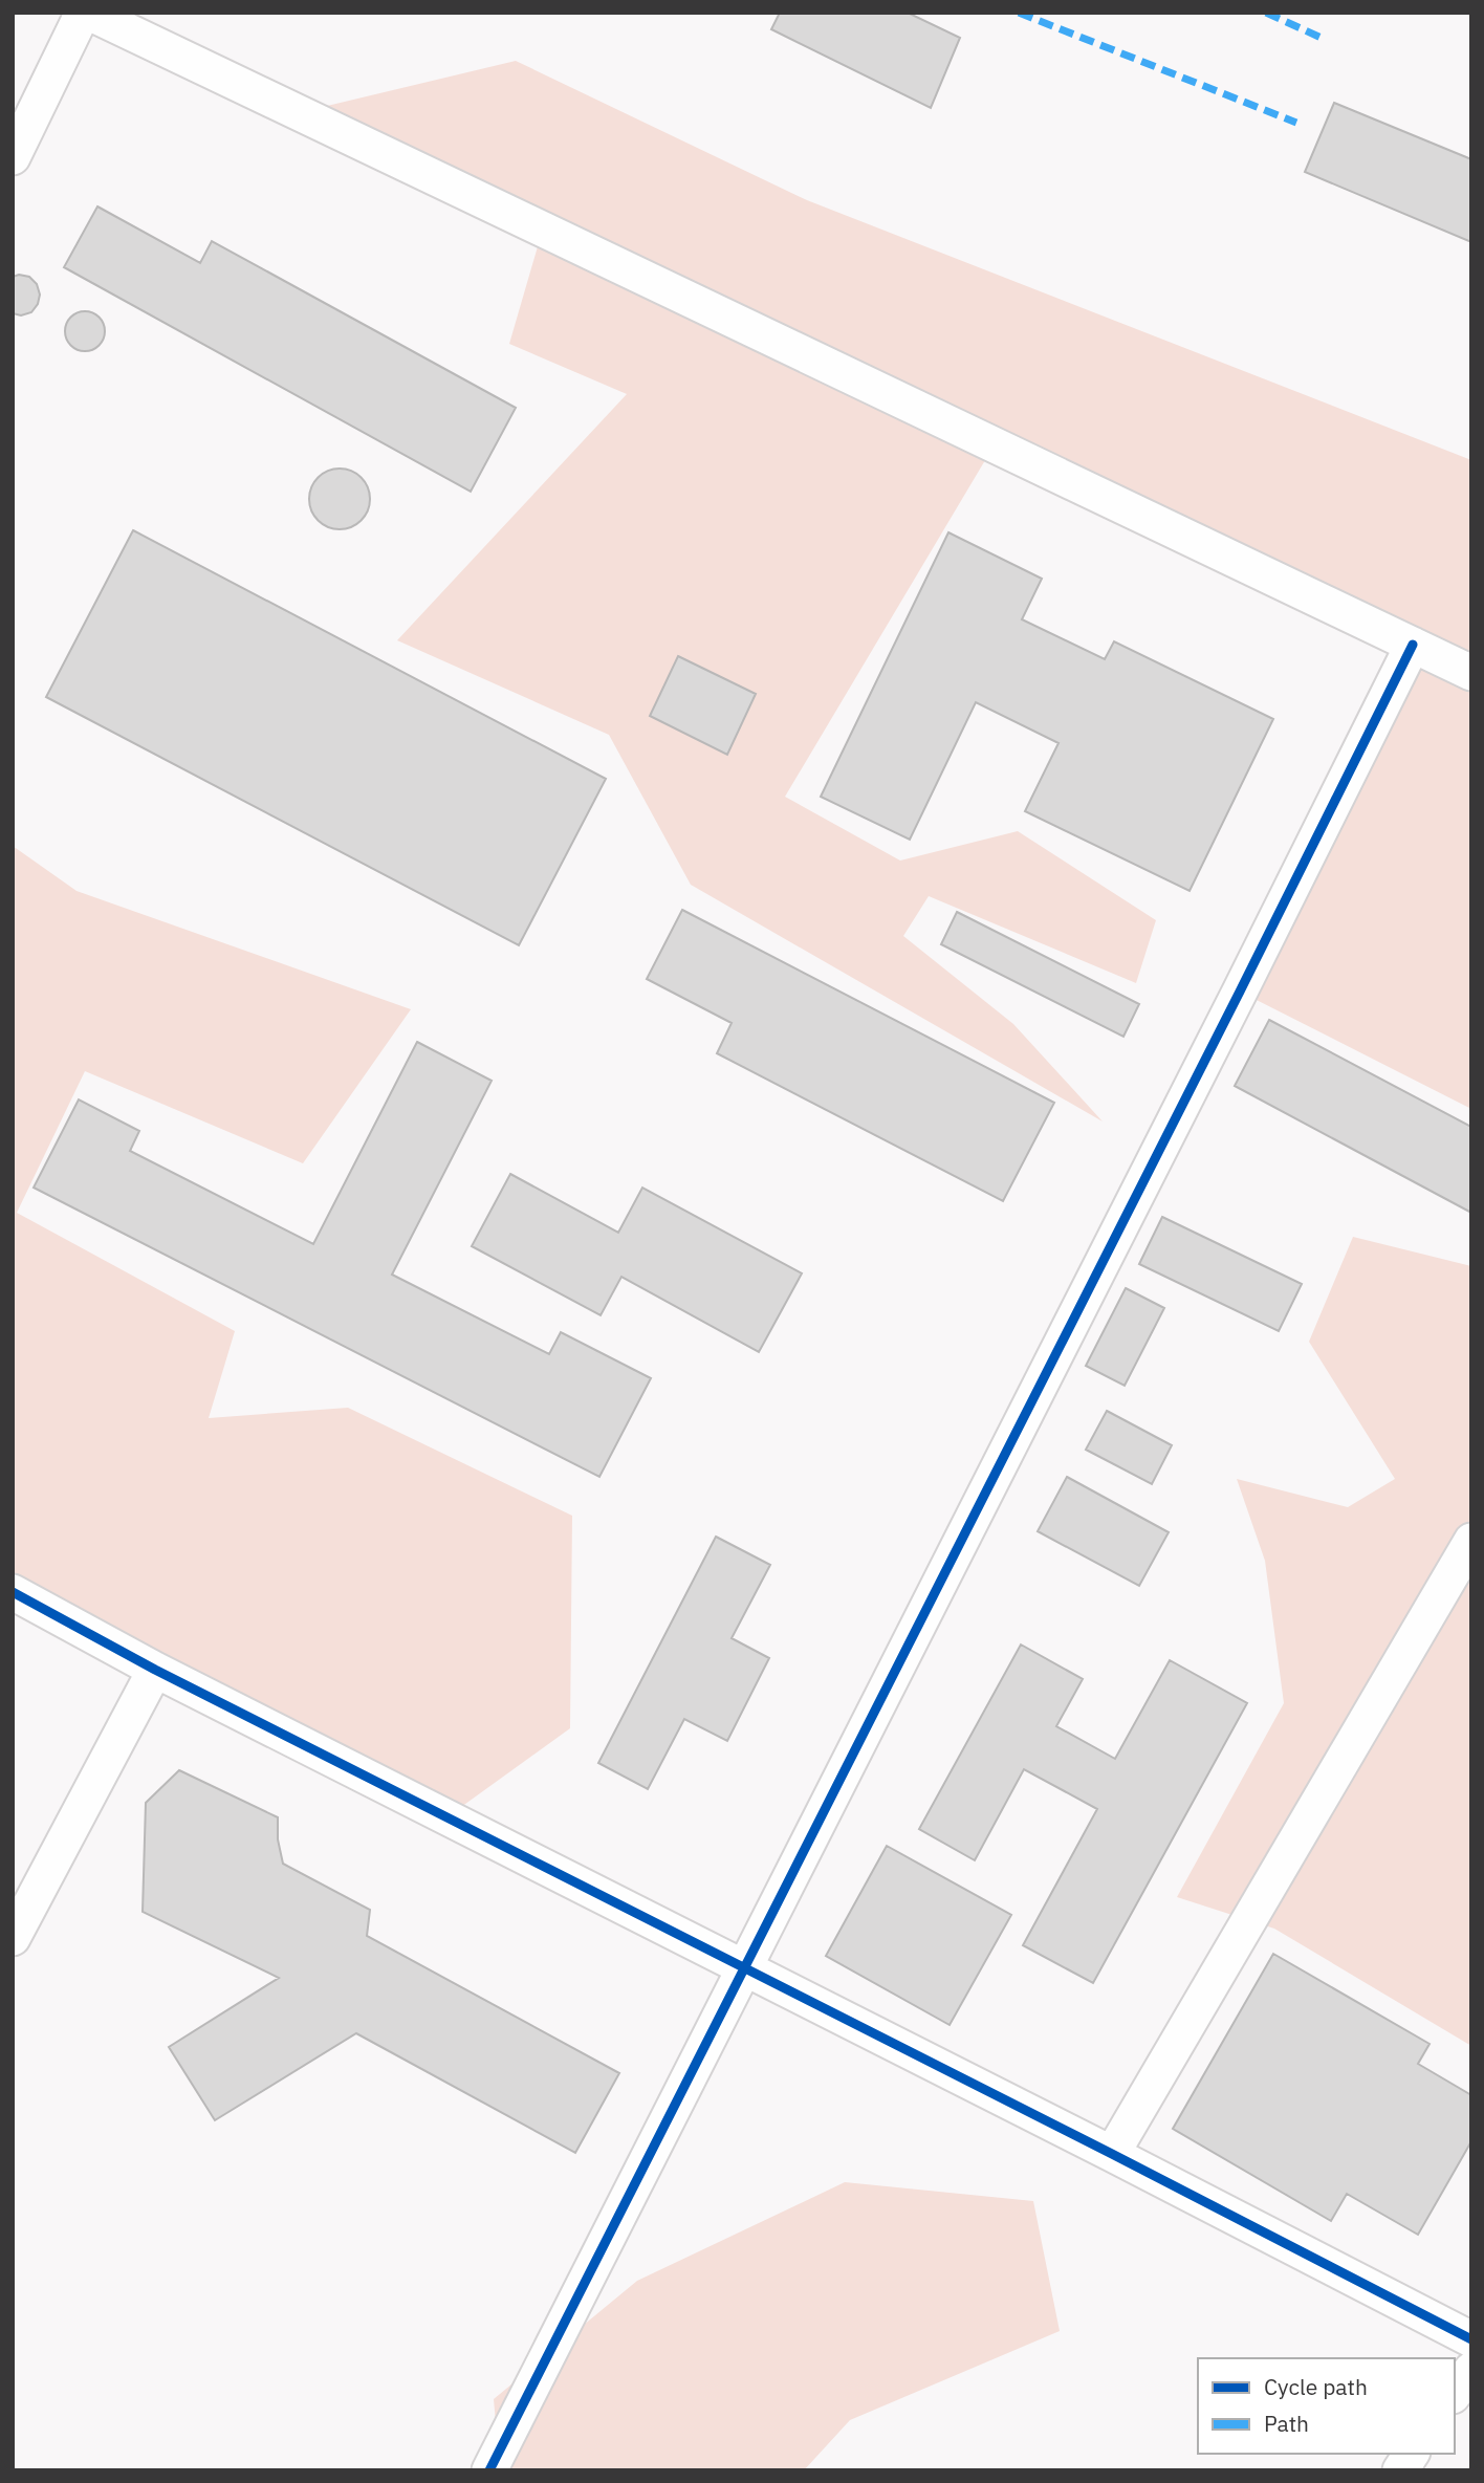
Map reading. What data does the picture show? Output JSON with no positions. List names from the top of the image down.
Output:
{
  "legend": ["Cycle path", "Path"]
}
